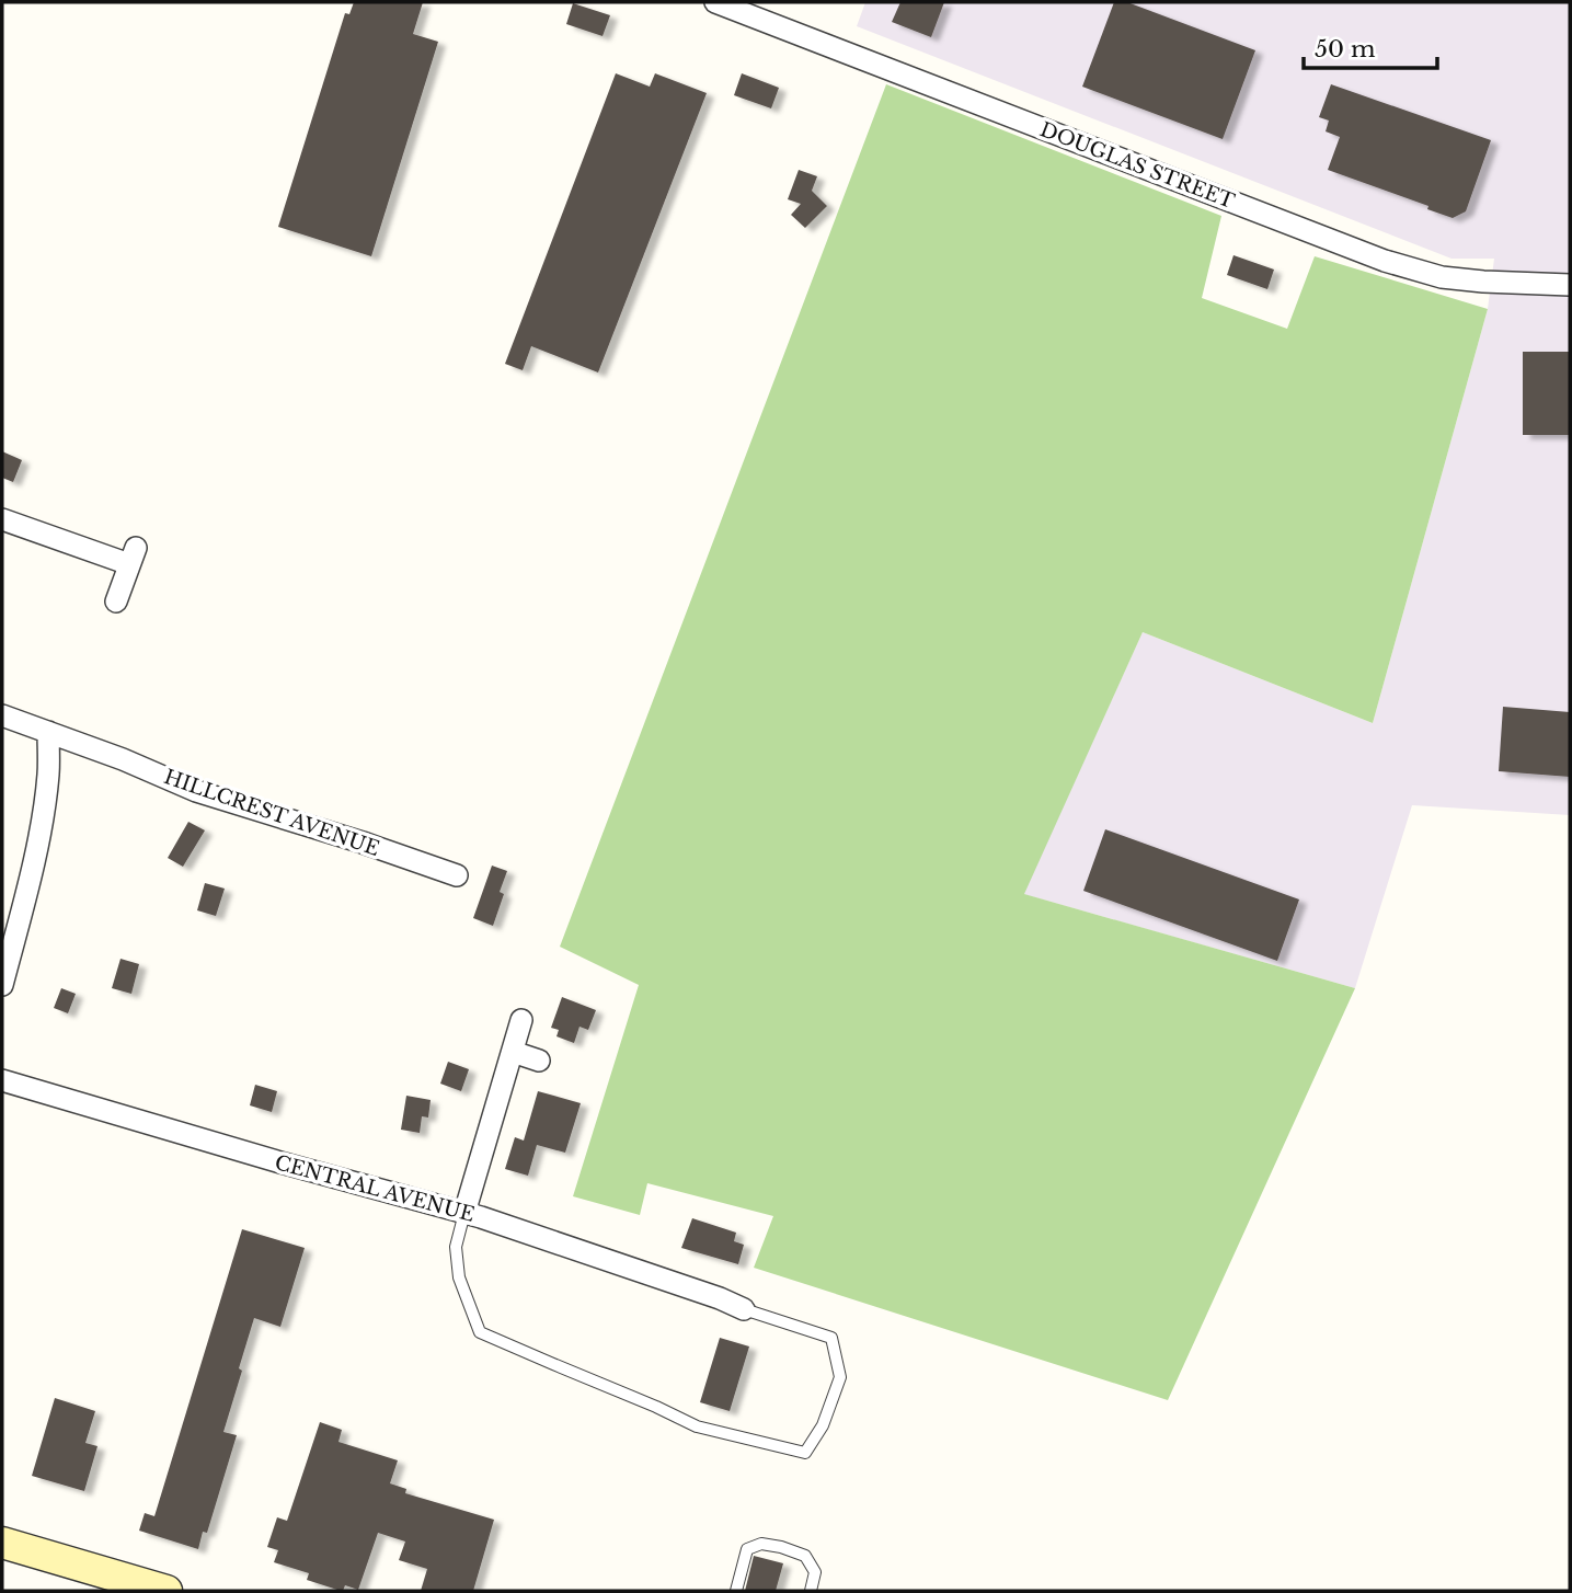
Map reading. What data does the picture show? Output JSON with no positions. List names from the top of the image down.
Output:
{
  "streets": {
    "street": ["DOUGLAS STREET", "HILLCREST AVENUE", "CENTRAL AVENUE"]
  },
  "scale_bar": "50 m"
}
